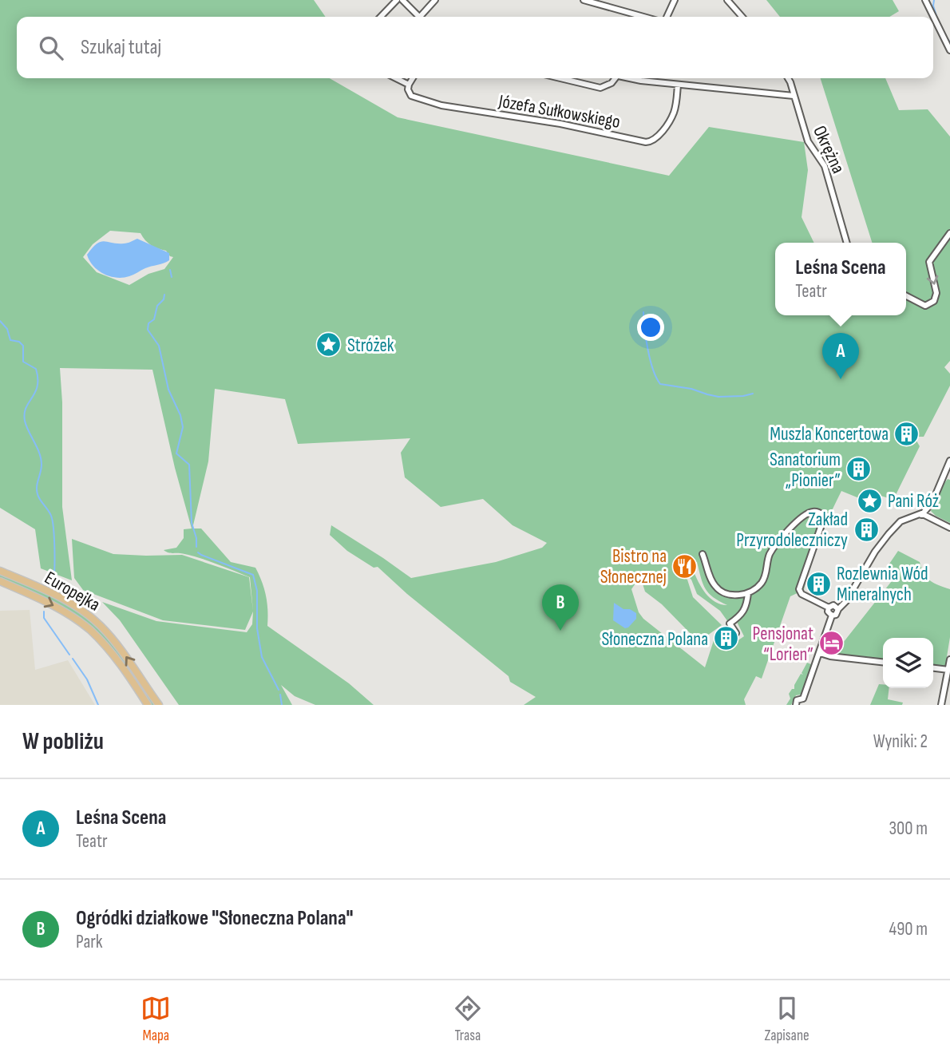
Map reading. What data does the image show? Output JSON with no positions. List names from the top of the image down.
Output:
{
  "streets": {
    "main road": ["Europejka"],
    "street": ["Józefa Sułkowskiego", "Okrężna"]
  },
  "places": {
    "place": ["Stróżek", "Pani Róż"],
    "building": [
      "Muszla Koncertowa",
      "Sanatorium „Pionier”",
      "Zakład Przyrodoleczniczy",
      "Rozlewnia Wód Mineralnych",
      "Słoneczna Polana"
    ],
    "restaurant": ["Bistro na Słonecznej"],
    "hotel": ["Pensjonat “Lorien”"]
  },
  "page": {
    "search": "Szukaj tutaj",
    "popup": ["Leśna Scena", "Teatr"],
    "pins": ["A", "B"],
    "heading": ["W pobliżu", "Wyniki: 2"],
    "list": [
      {
        "mark": "A",
        "name": "Leśna Scena",
        "note": "Teatr",
        "value": "300 m"
      },
      {
        "mark": "B",
        "name": "Ogródki działkowe \"Słoneczna Polana\"",
        "note": "Park",
        "value": "490 m"
      }
    ],
    "nav": ["Mapa", "Trasa", "Zapisane"]
  }
}
